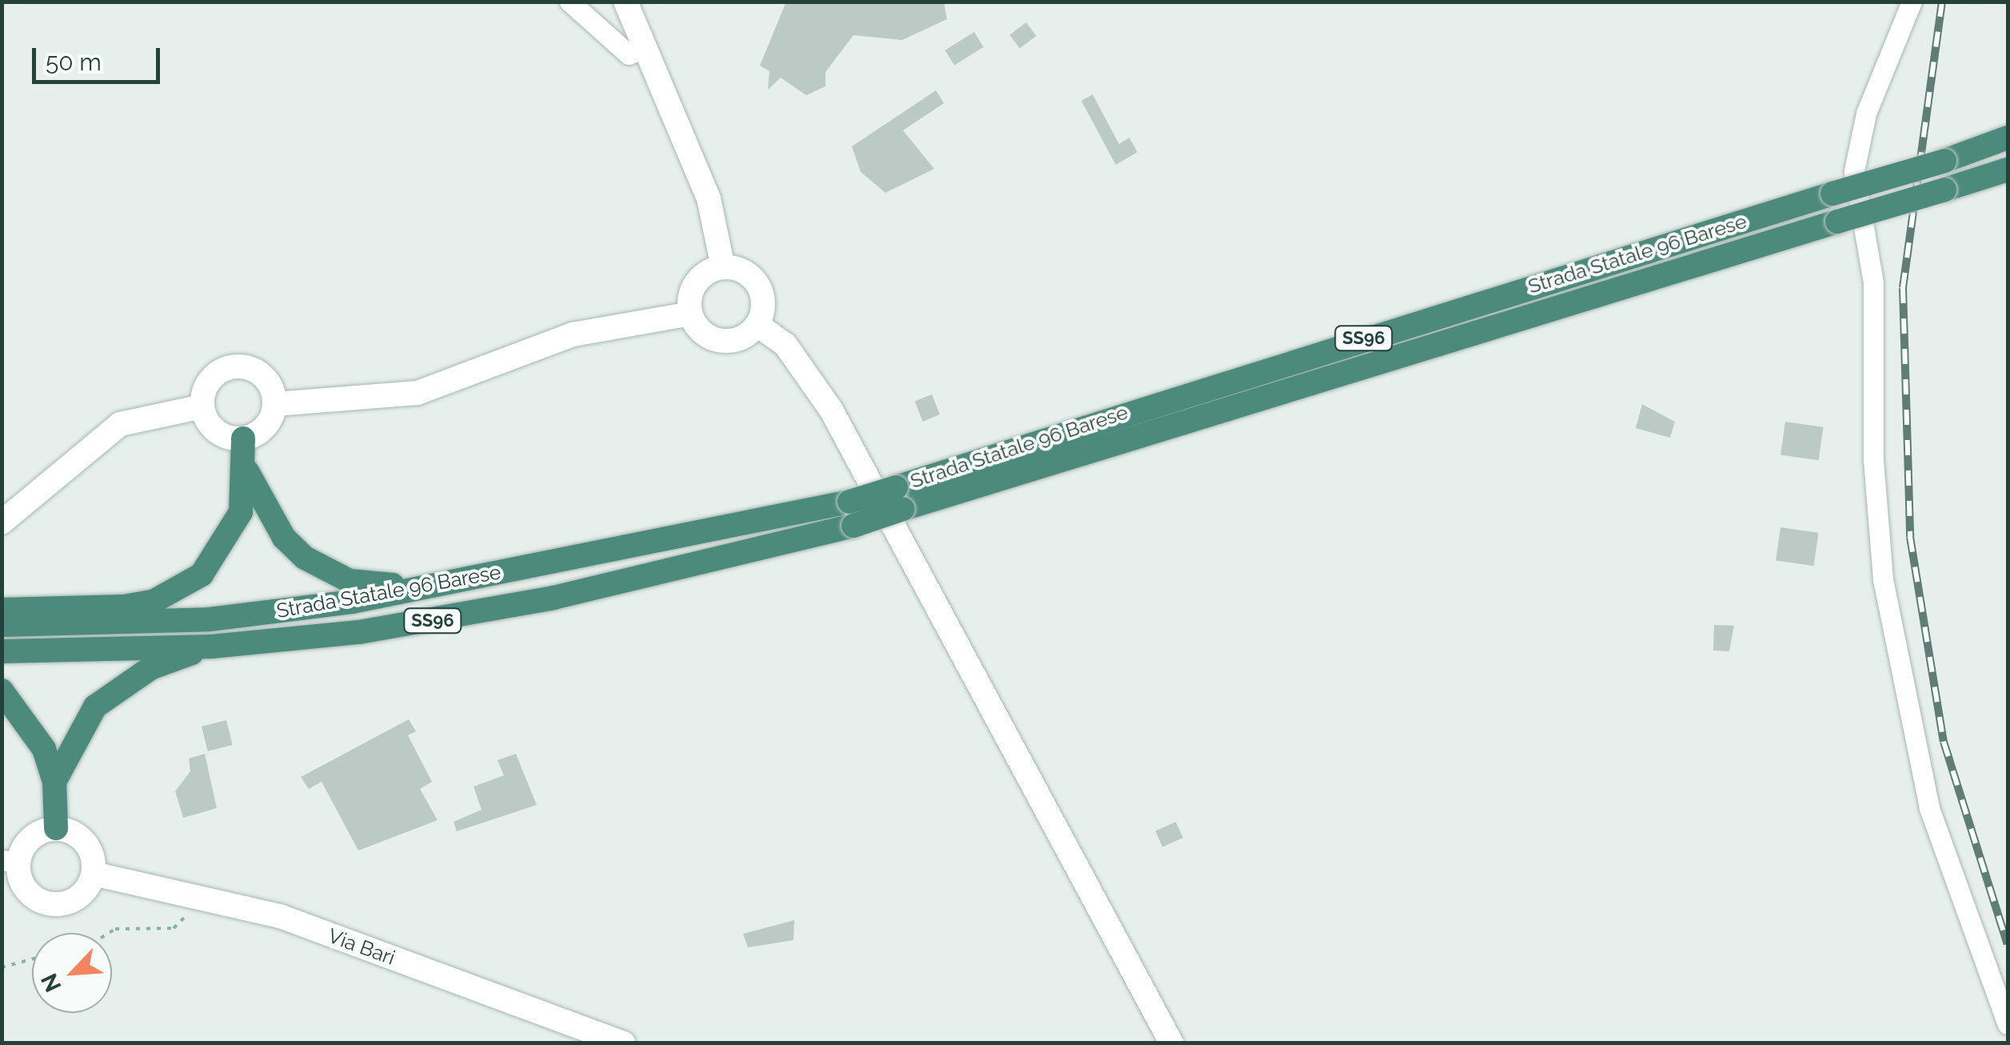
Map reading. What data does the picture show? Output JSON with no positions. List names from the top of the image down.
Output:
{
  "streets": {
    "highway": ["Strada Statale 96 Barese", "SS96"],
    "main road": ["Via Bari"]
  },
  "scale_bar": "50 m",
  "north": "bottom left"
}
